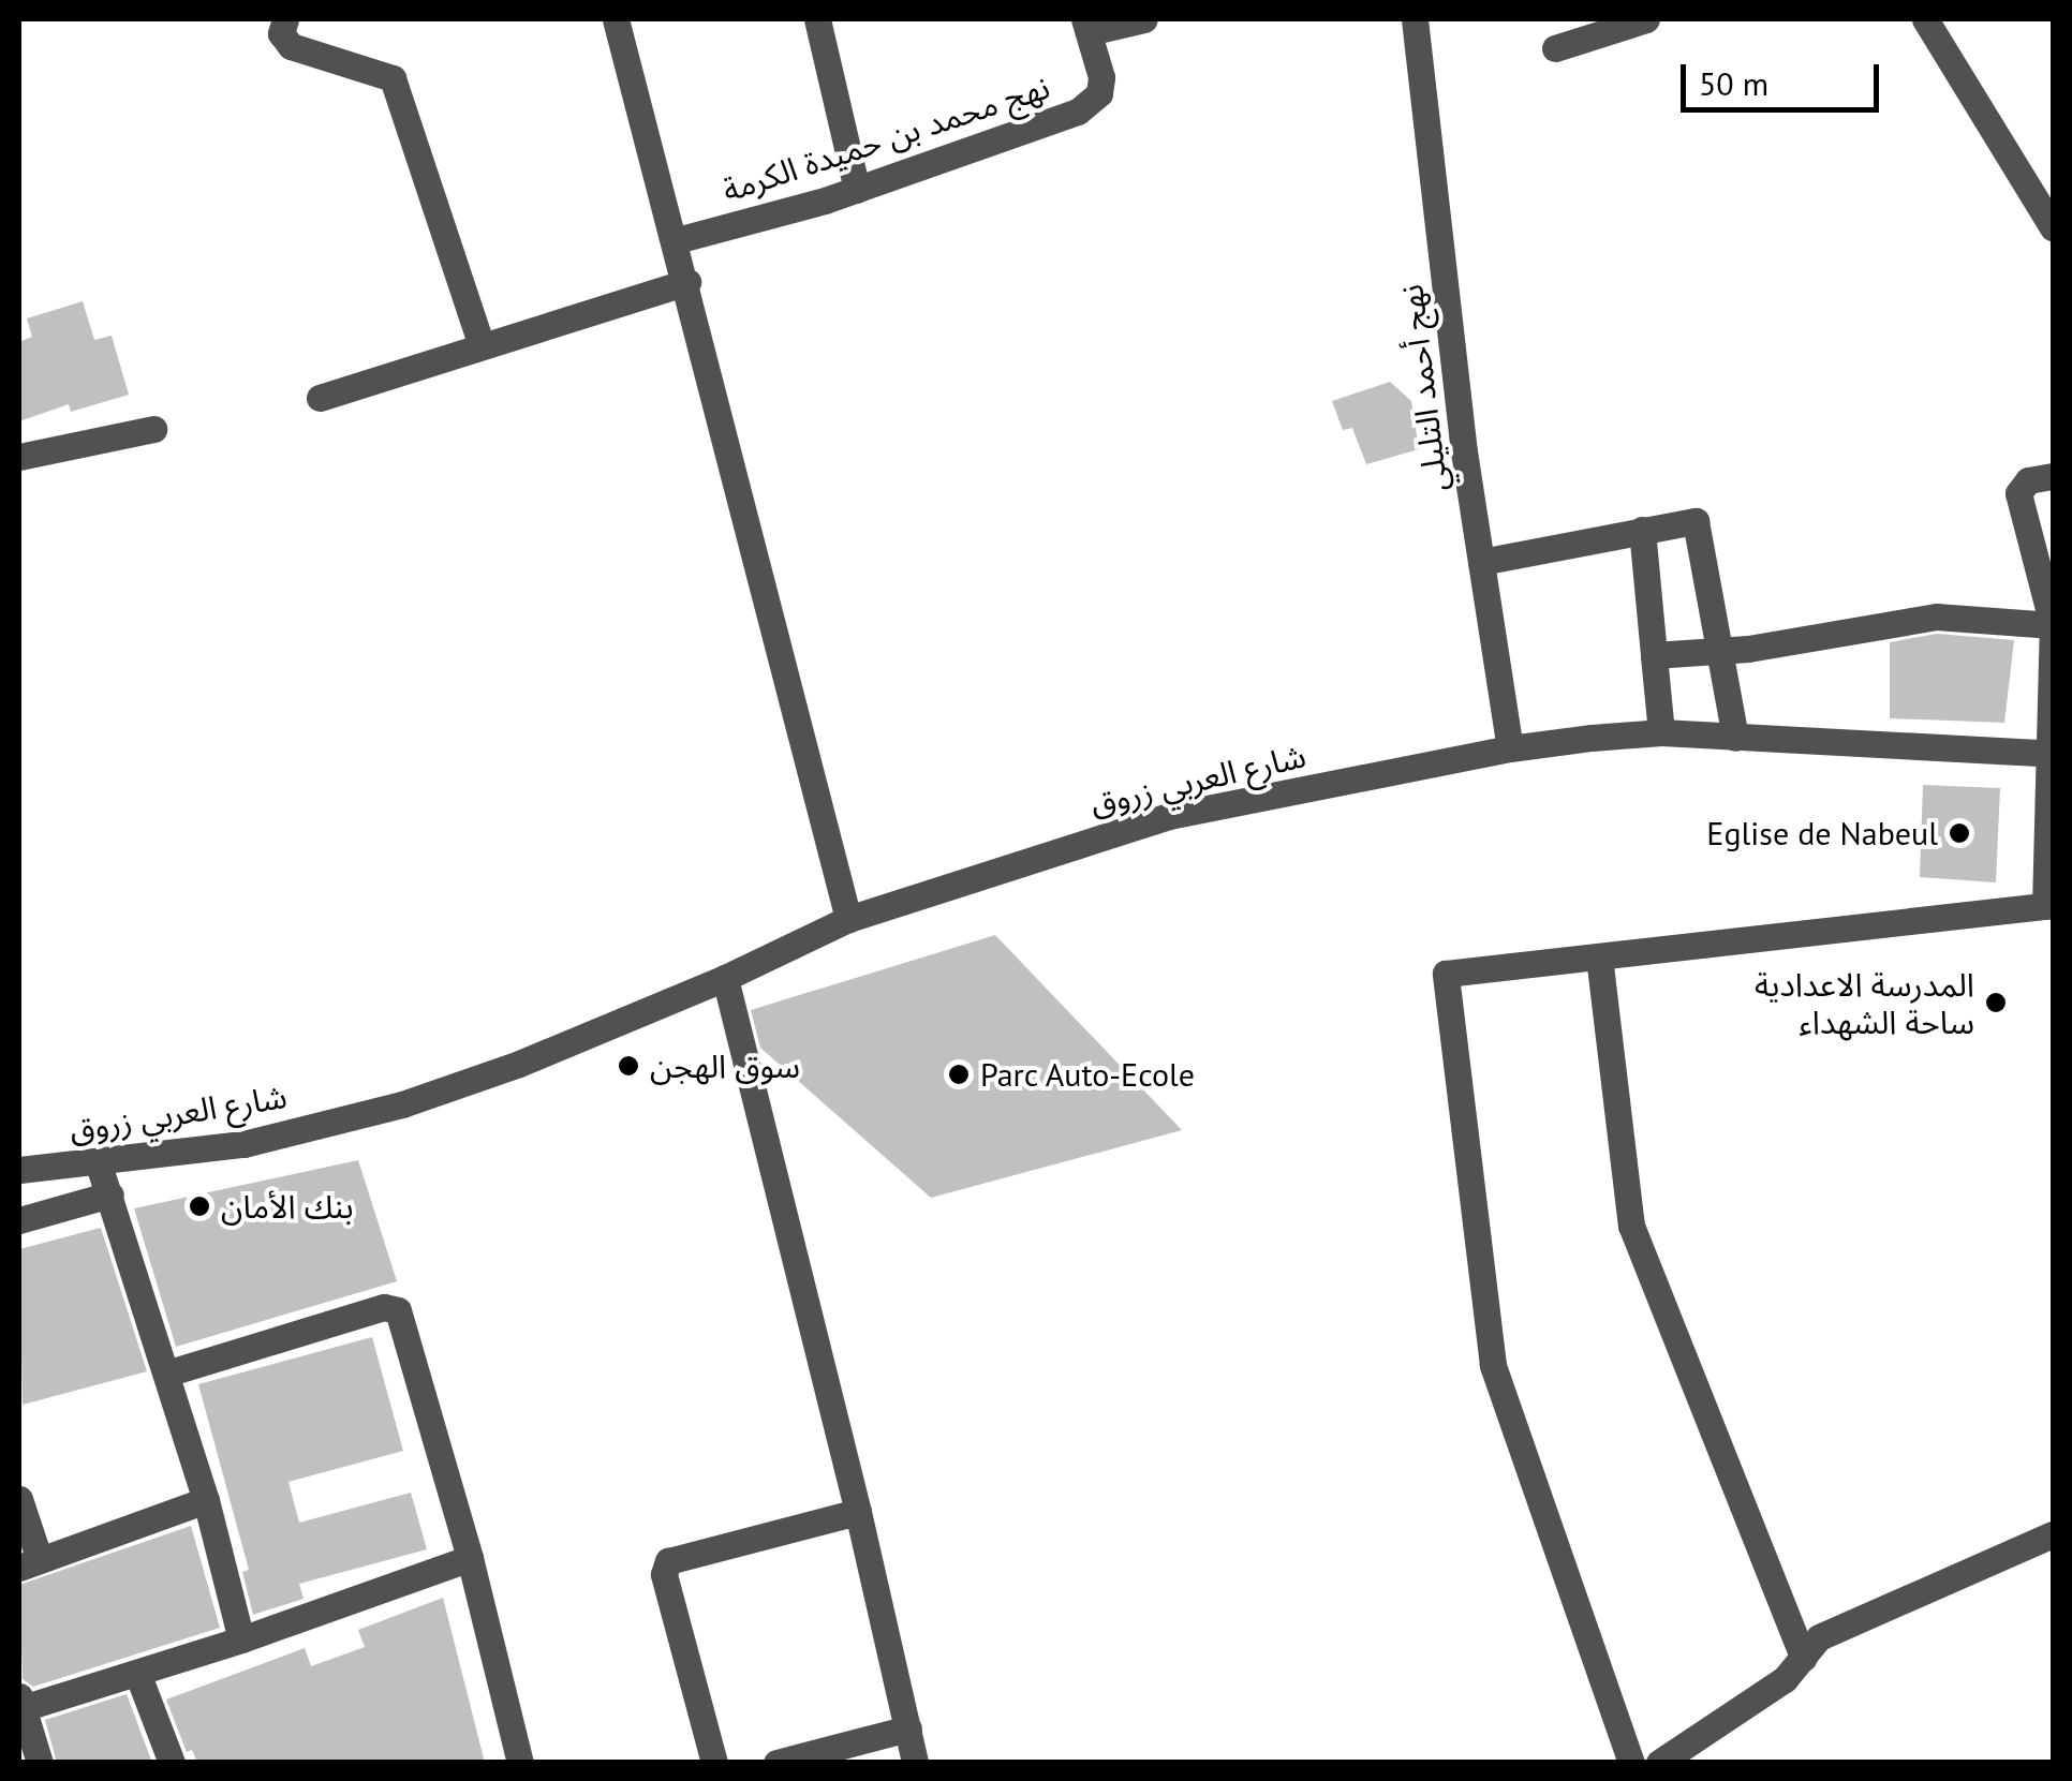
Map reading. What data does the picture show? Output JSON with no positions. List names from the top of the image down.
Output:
{
  "streets": {
    "street": ["نهج محمد بن حميدة الكرمة", "نهج أحمد التليلي", "شارع العربي زروق"]
  },
  "crossings": [
    ["نهج أحمد التليلي", "شارع العربي زروق"]
  ],
  "places": [
    "Eglise de Nabeul",
    "المدرسة الاعدادية ساحة الشهداء",
    "سوق الهجن",
    "Parc Auto-Ecole",
    "بنك الأمان"
  ],
  "scale_bar": "50 m"
}
